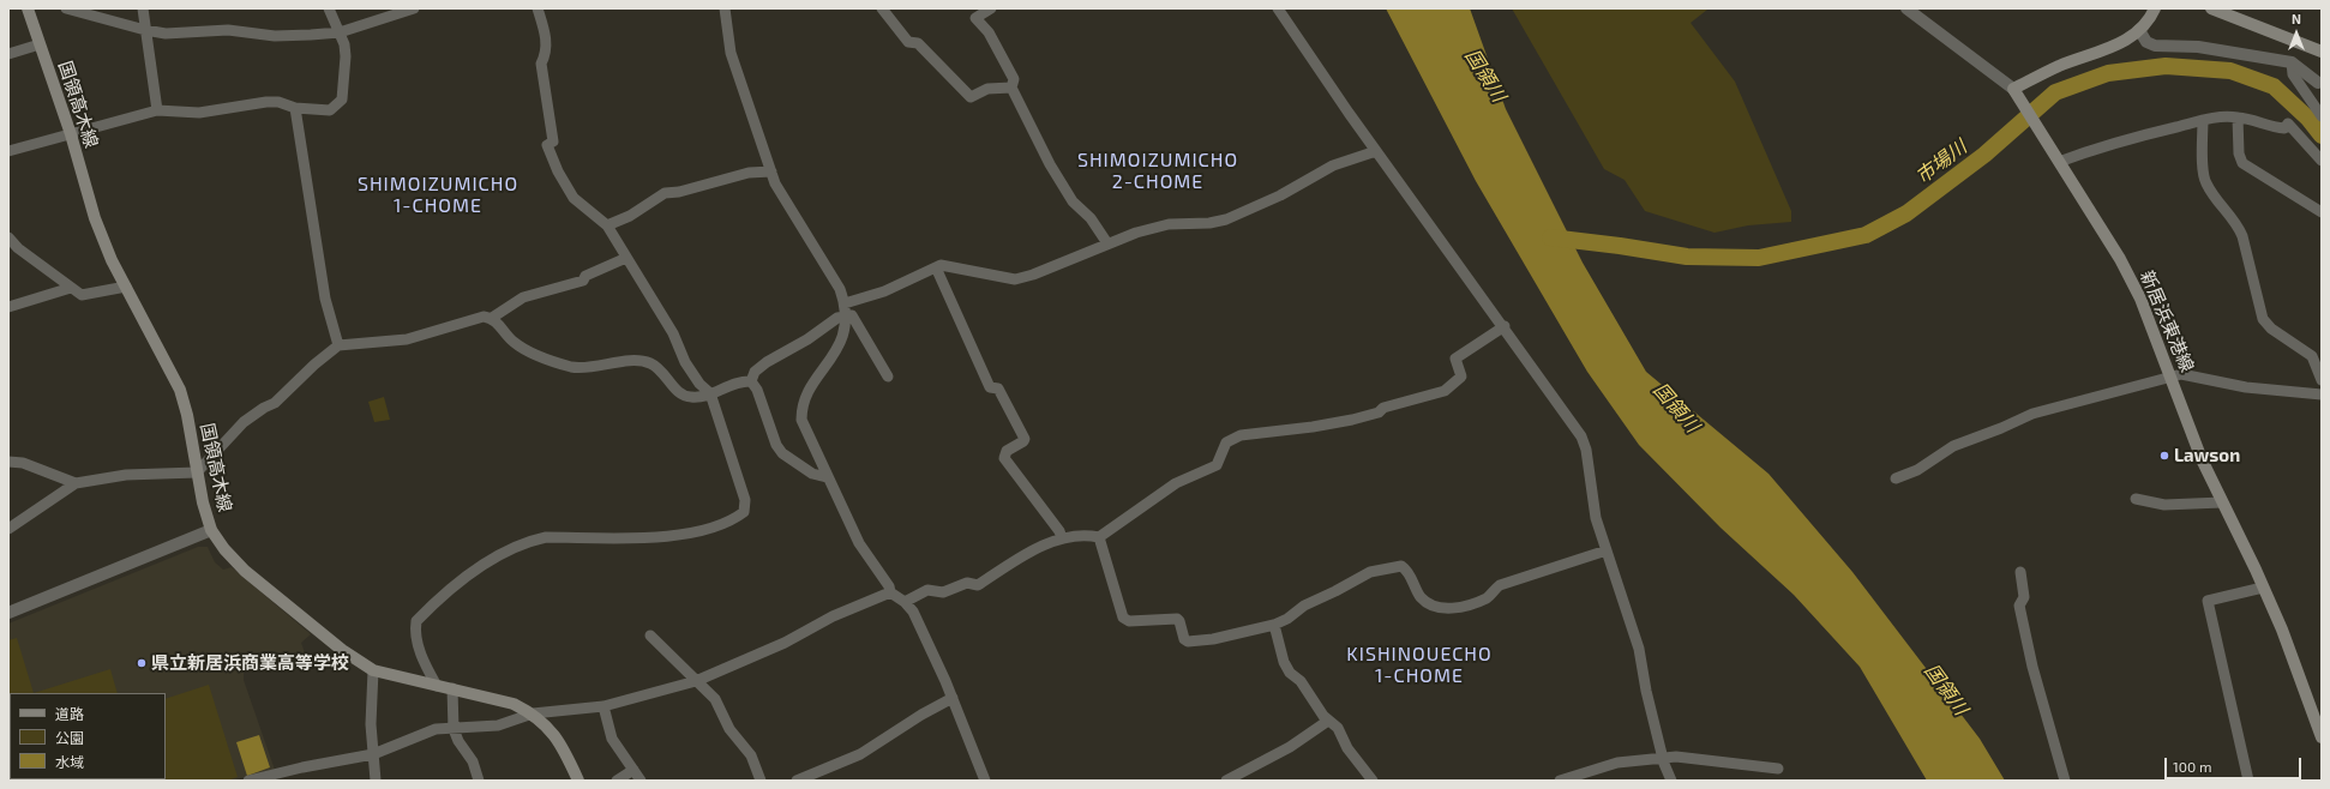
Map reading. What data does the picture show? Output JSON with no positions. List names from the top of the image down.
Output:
{
  "streets": {
    "main road": ["国領高木線", "新居浜東港線"]
  },
  "districts": ["SHIMOIZUMICHO 2-CHOME", "SHIMOIZUMICHO 1-CHOME", "KISHINOUECHO 1-CHOME"],
  "water": ["国領川", "市場川"],
  "places": ["Lawson", "県立新居浜商業高等学校"],
  "legend": ["道路", "公園", "水域"],
  "scale_bar": "100 m",
  "north": "top"
}
